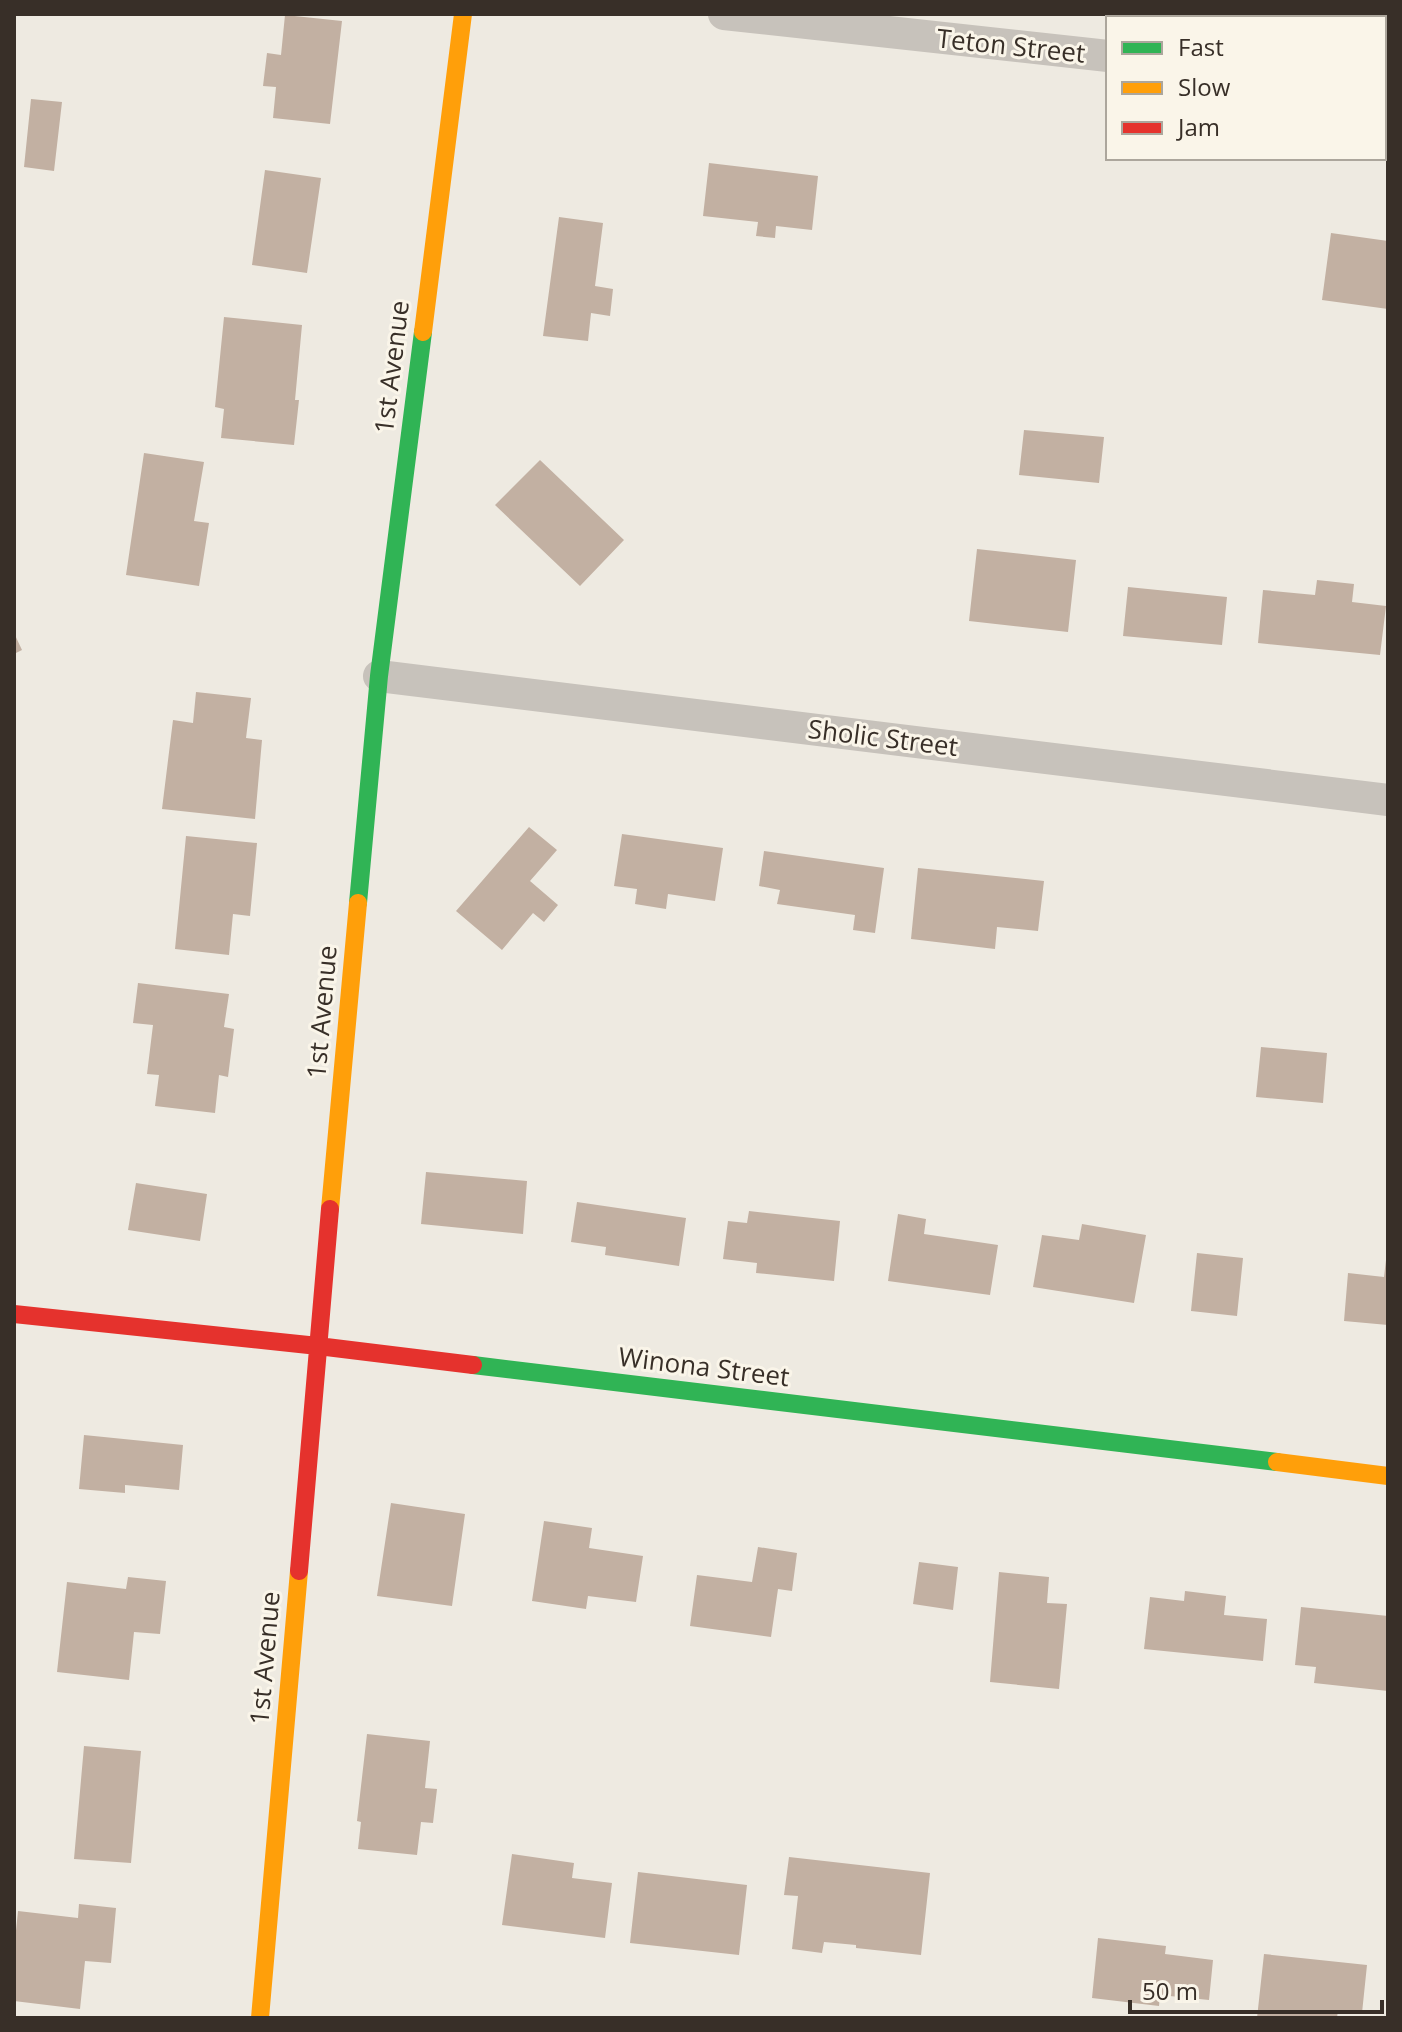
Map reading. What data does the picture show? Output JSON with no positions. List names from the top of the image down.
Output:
{
  "streets": {
    "street": [
      "Teton Street",
      "1st Avenue",
      "Sholic Street",
      "Winona Street"
    ]
  },
  "crossings": [
    ["1st Avenue", "Sholic Street"],
    ["1st Avenue", "Winona Street"]
  ],
  "legend": ["Fast", "Slow", "Jam"],
  "scale_bar": "50 m"
}
